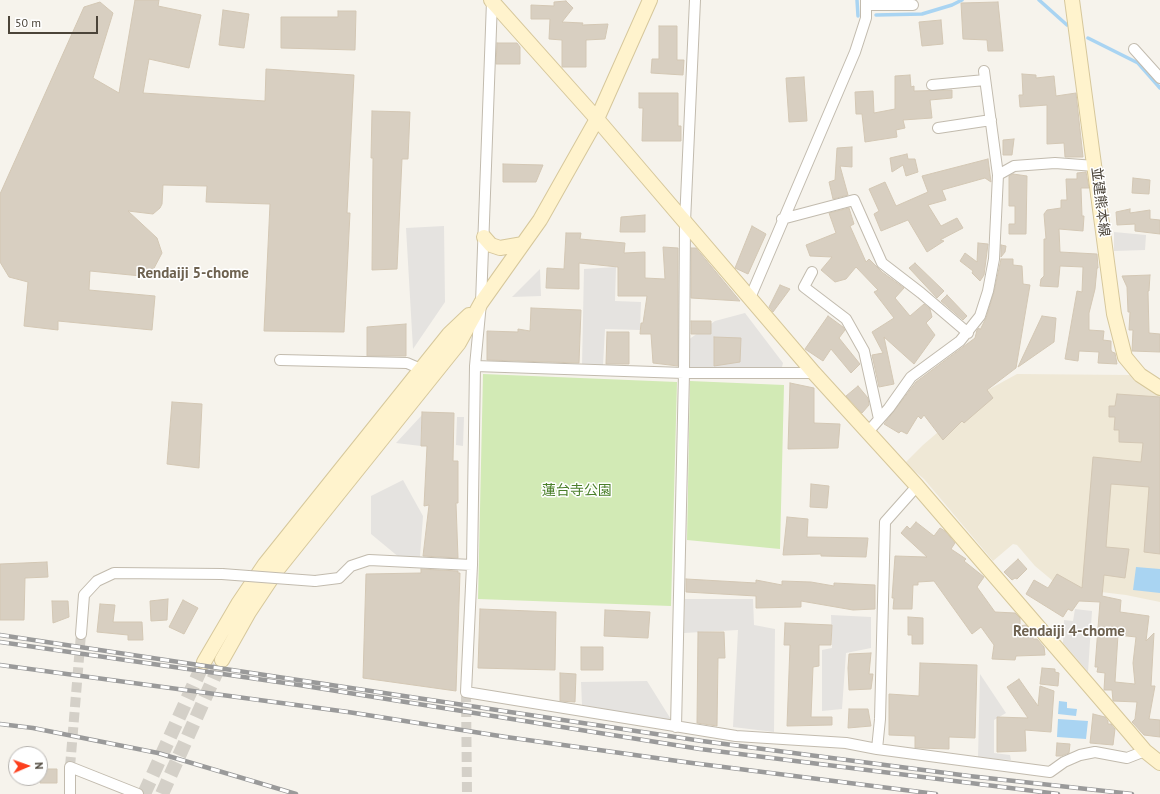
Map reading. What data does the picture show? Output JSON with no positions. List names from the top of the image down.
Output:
{
  "streets": {
    "street": ["並建熊本線"]
  },
  "districts": ["Rendaiji 5-chome", "Rendaiji 4-chome"],
  "parks": ["蓮台寺公園"],
  "scale_bar": "50 m",
  "north": "right"
}
